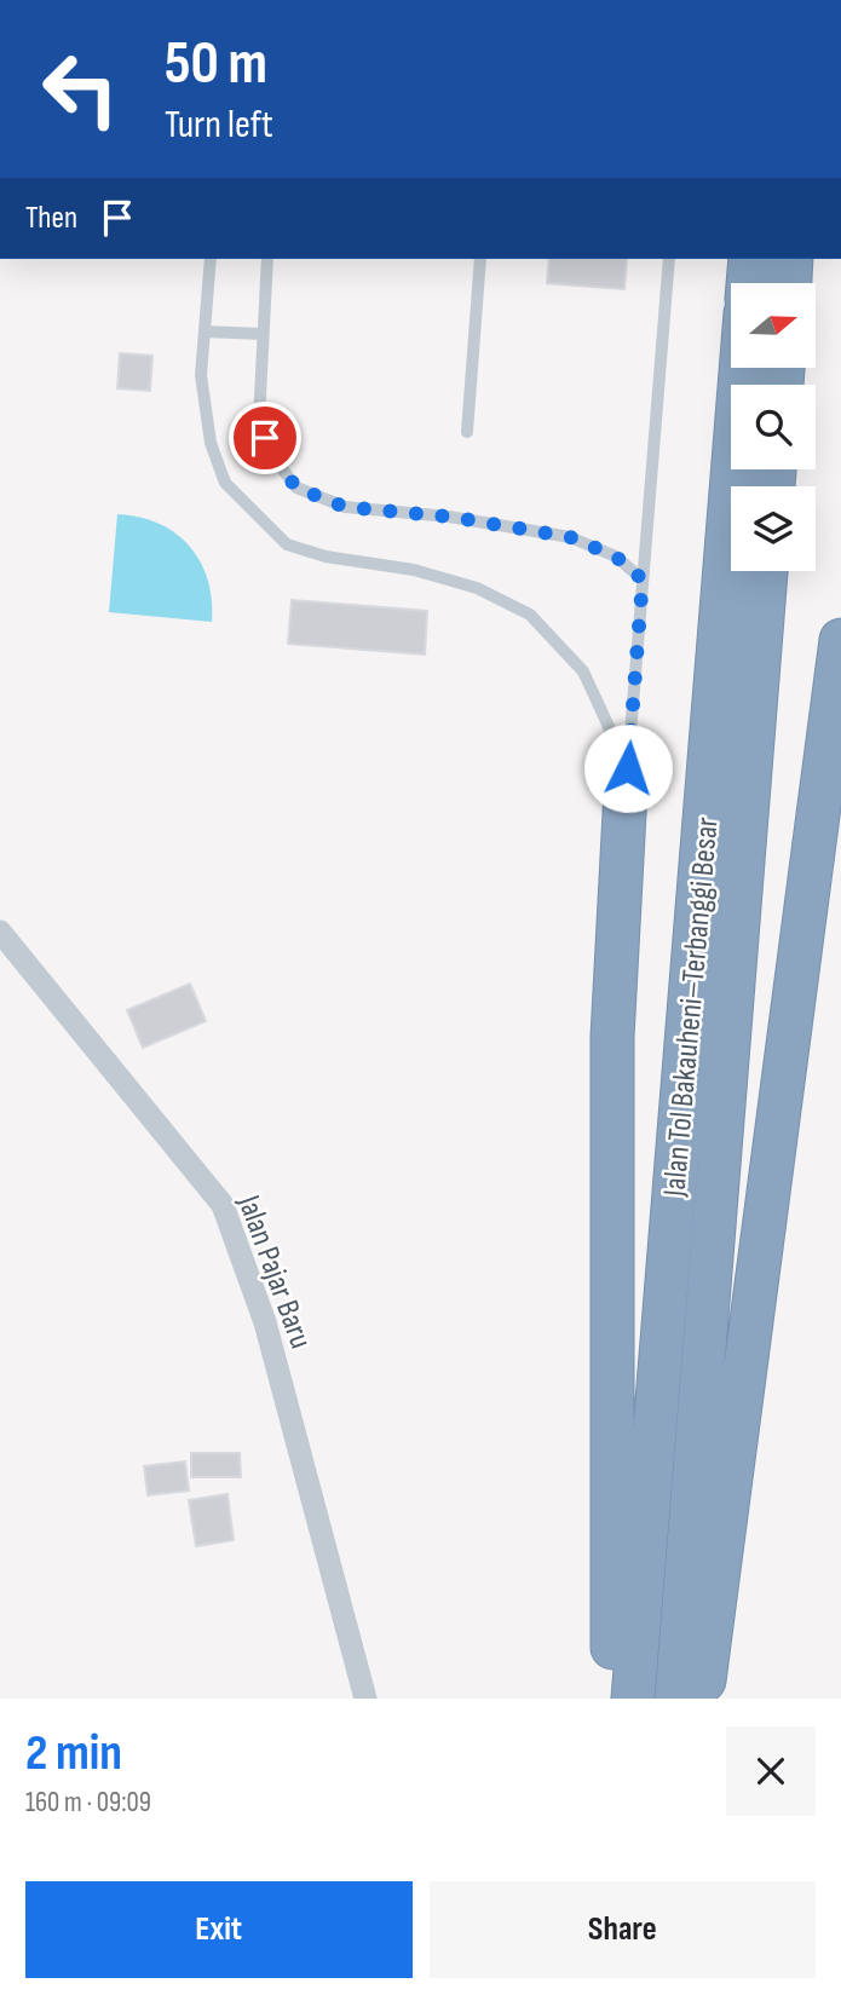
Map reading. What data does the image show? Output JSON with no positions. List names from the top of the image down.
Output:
{
  "streets": {
    "highway": ["Jalan Tol Bakauheni–Terbanggi Besar"],
    "street": ["Jalan Pajar Baru"]
  },
  "north": "right",
  "page": {
    "turn": ["50 m", "Turn left"],
    "then": "Then",
    "heading": ["2 min", "160 m · 09:09"],
    "buttons": ["Exit", "Share"]
  }
}
